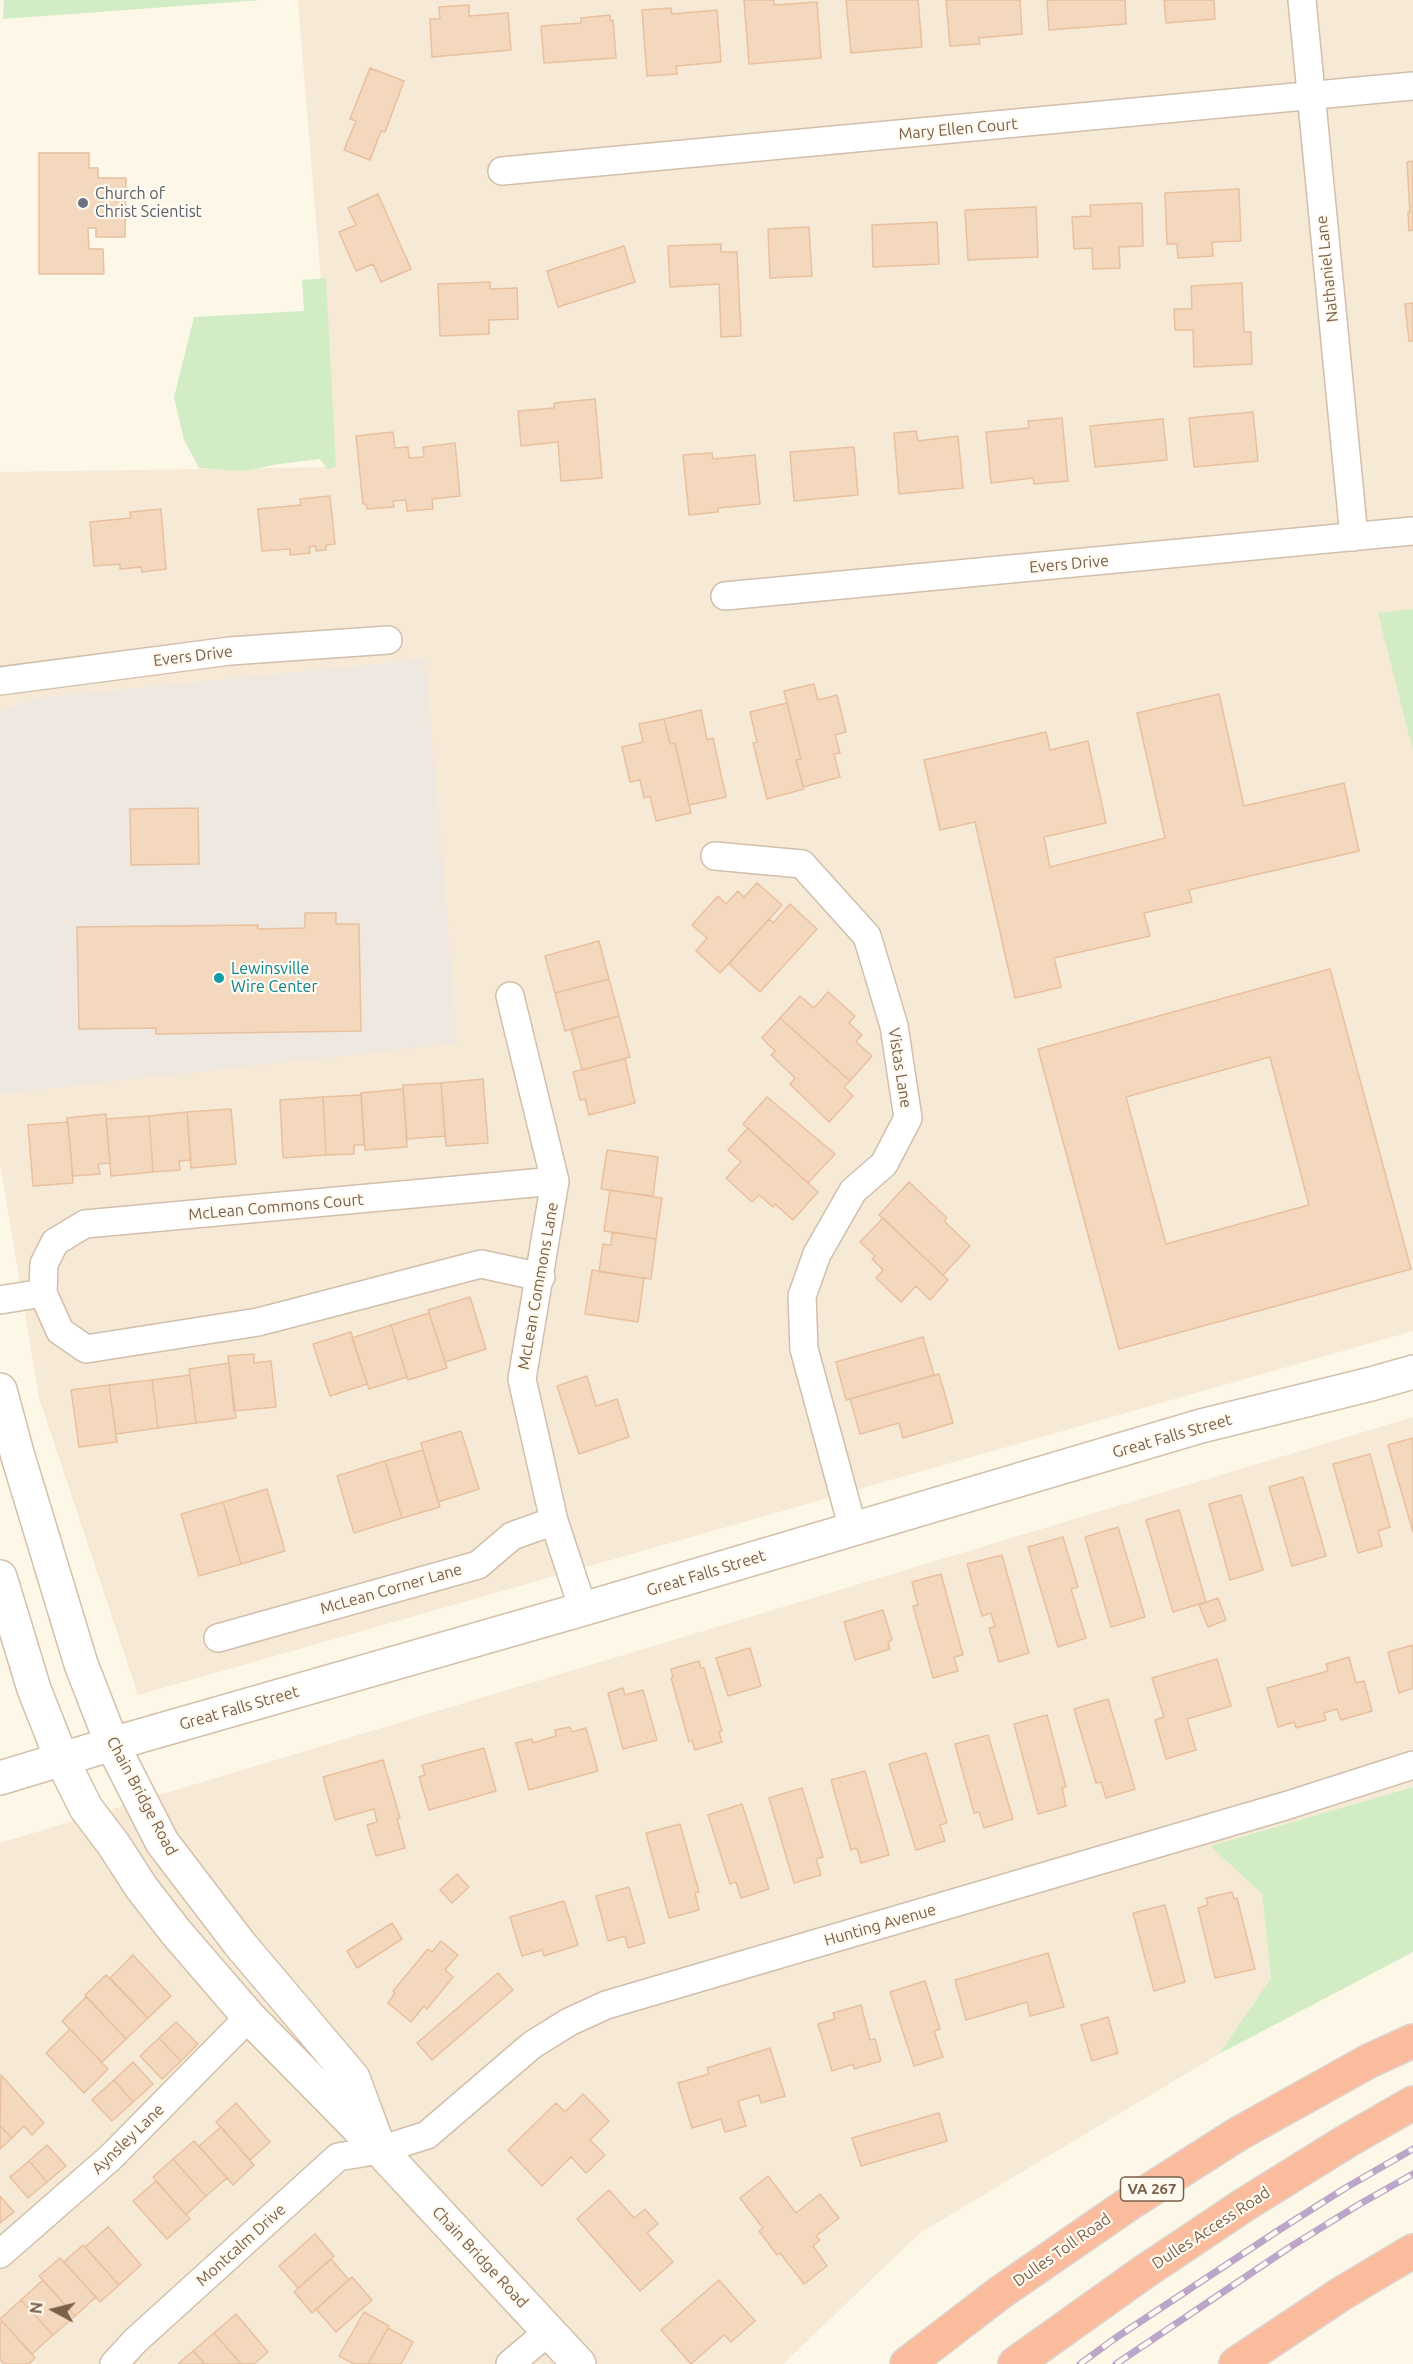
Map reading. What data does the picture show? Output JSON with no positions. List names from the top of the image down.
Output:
{
  "streets": {
    "highway": ["VA 267", "Dulles Access Road", "Dulles Toll Road"],
    "main road": ["Great Falls Street", "Chain Bridge Road"],
    "street": [
      "Mary Ellen Court",
      "Nathaniel Lane",
      "Evers Drive",
      "Vistas Lane",
      "McLean Commons Court",
      "McLean Commons Lane",
      "McLean Corner Lane",
      "Hunting Avenue",
      "Aynsley Lane",
      "Montcalm Drive"
    ]
  },
  "crossings": [
    ["Mary Ellen Court", "Nathaniel Lane"],
    ["Nathaniel Lane", "Evers Drive"],
    ["Vistas Lane", "Great Falls Street"],
    ["McLean Commons Court", "McLean Commons Lane"],
    ["McLean Commons Lane", "Great Falls Street"],
    ["McLean Commons Lane", "McLean Corner Lane"],
    ["Great Falls Street", "Chain Bridge Road"],
    ["Chain Bridge Road", "Hunting Avenue"],
    ["Chain Bridge Road", "Aynsley Lane"],
    ["Chain Bridge Road", "Montcalm Drive"],
    ["Hunting Avenue", "Montcalm Drive"]
  ],
  "places": ["Church of Christ Scientist", "Lewinsville Wire Center"],
  "north": "left"
}
